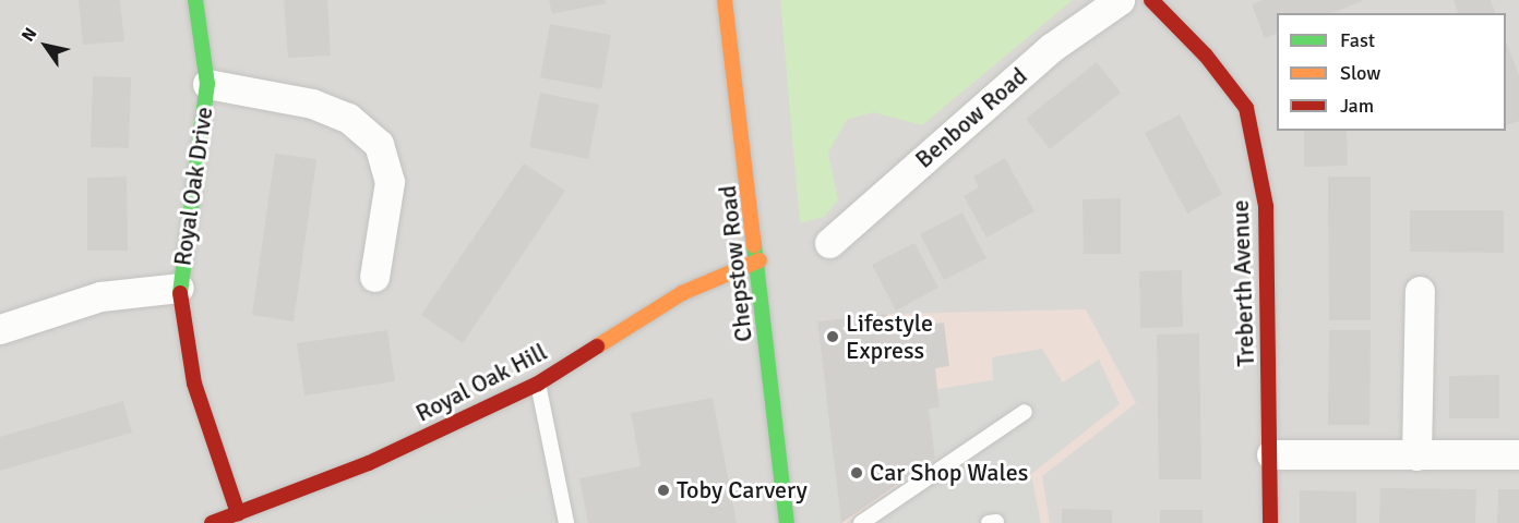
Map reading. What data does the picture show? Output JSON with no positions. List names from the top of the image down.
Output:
{
  "streets": {
    "main road": [
      "Royal Oak Drive",
      "Chepstow Road",
      "Treberth Avenue",
      "Royal Oak Hill"
    ],
    "street": ["Benbow Road"]
  },
  "crossings": [
    ["Royal Oak Drive", "Royal Oak Hill"],
    ["Chepstow Road", "Royal Oak Hill"]
  ],
  "places": ["Lifestyle Express", "Car Shop Wales", "Toby Carvery"],
  "legend": ["Fast", "Slow", "Jam"],
  "north": "top left"
}
